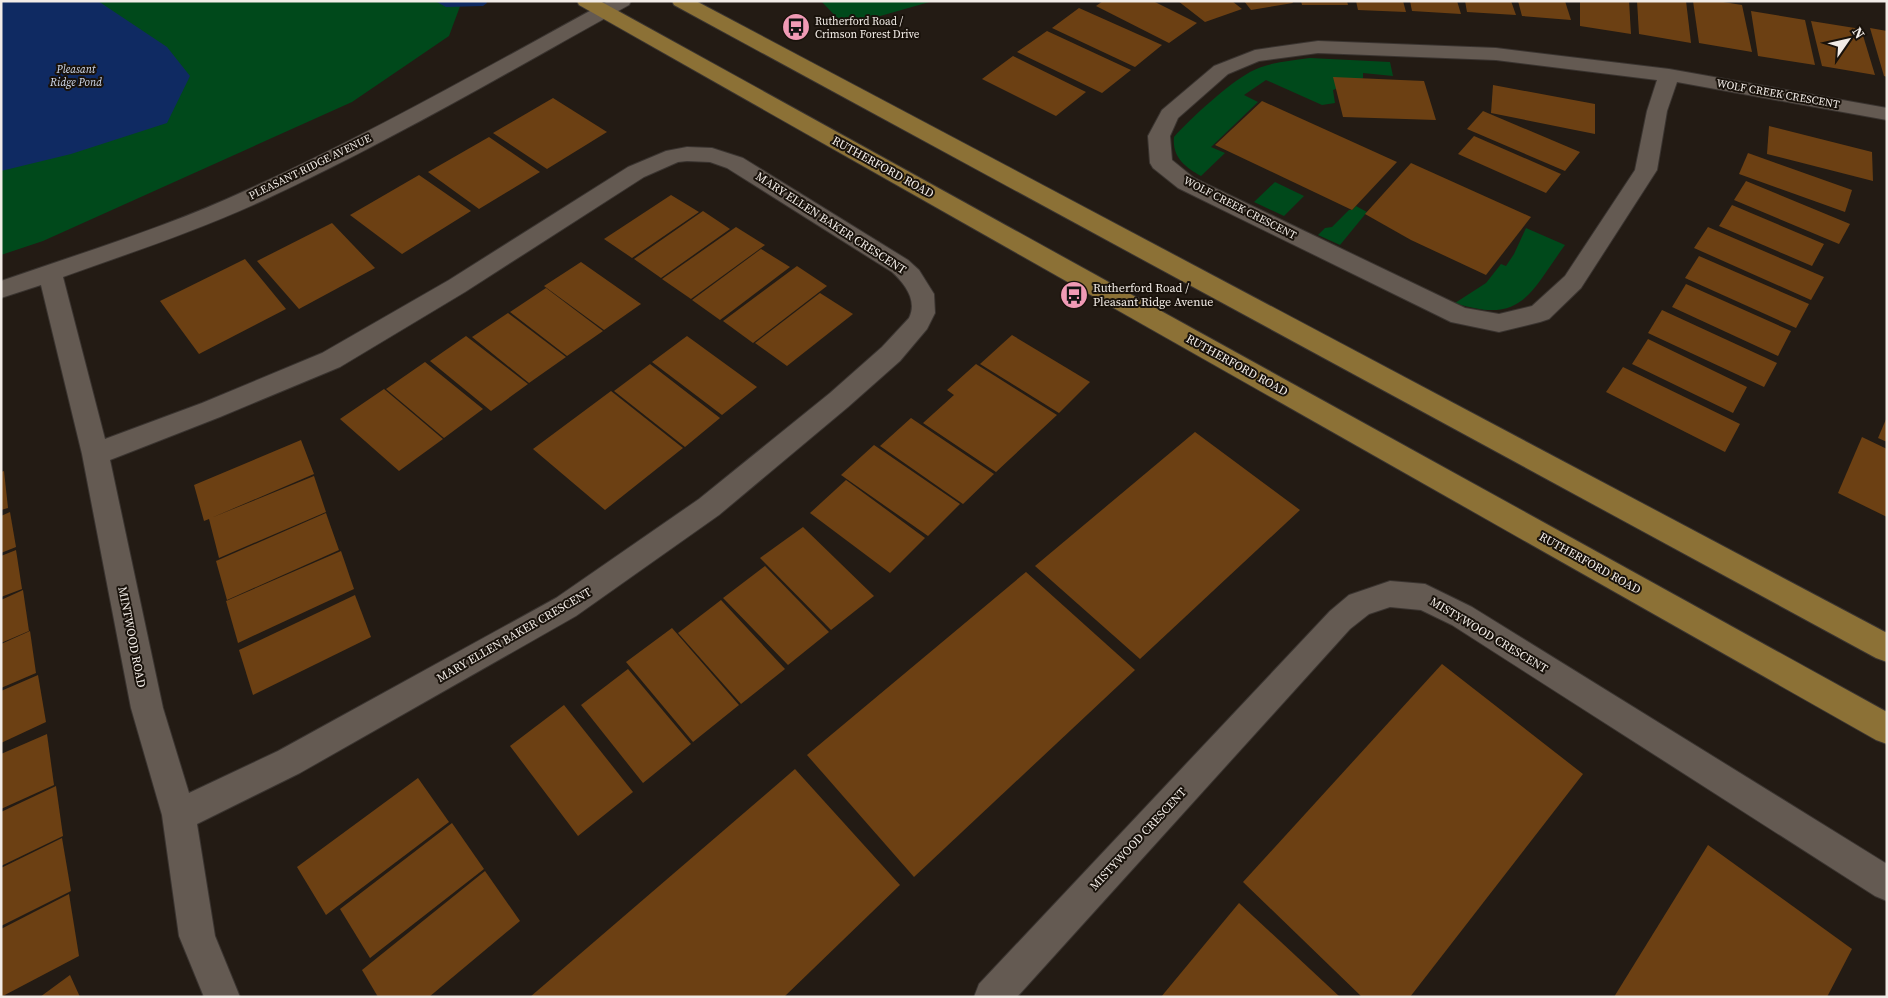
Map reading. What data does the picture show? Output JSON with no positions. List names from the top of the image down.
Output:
{
  "streets": {
    "main road": ["RUTHERFORD ROAD"],
    "street": [
      "WOLF CREEK CRESCENT",
      "PLEASANT RIDGE AVENUE",
      "MARY ELLEN BAKER CRESCENT",
      "MISTYWOOD CRESCENT",
      "MINTWOOD ROAD"
    ]
  },
  "crossings": [
    ["PLEASANT RIDGE AVENUE", "RUTHERFORD ROAD"],
    ["PLEASANT RIDGE AVENUE", "MINTWOOD ROAD"],
    ["MARY ELLEN BAKER CRESCENT", "MINTWOOD ROAD"]
  ],
  "water": ["Pleasant Ridge Pond"],
  "places": {
    "bus stop": ["Rutherford Road / Crimson Forest Drive", "Rutherford Road / Pleasant Ridge Avenue"]
  },
  "north": "top right"
}
